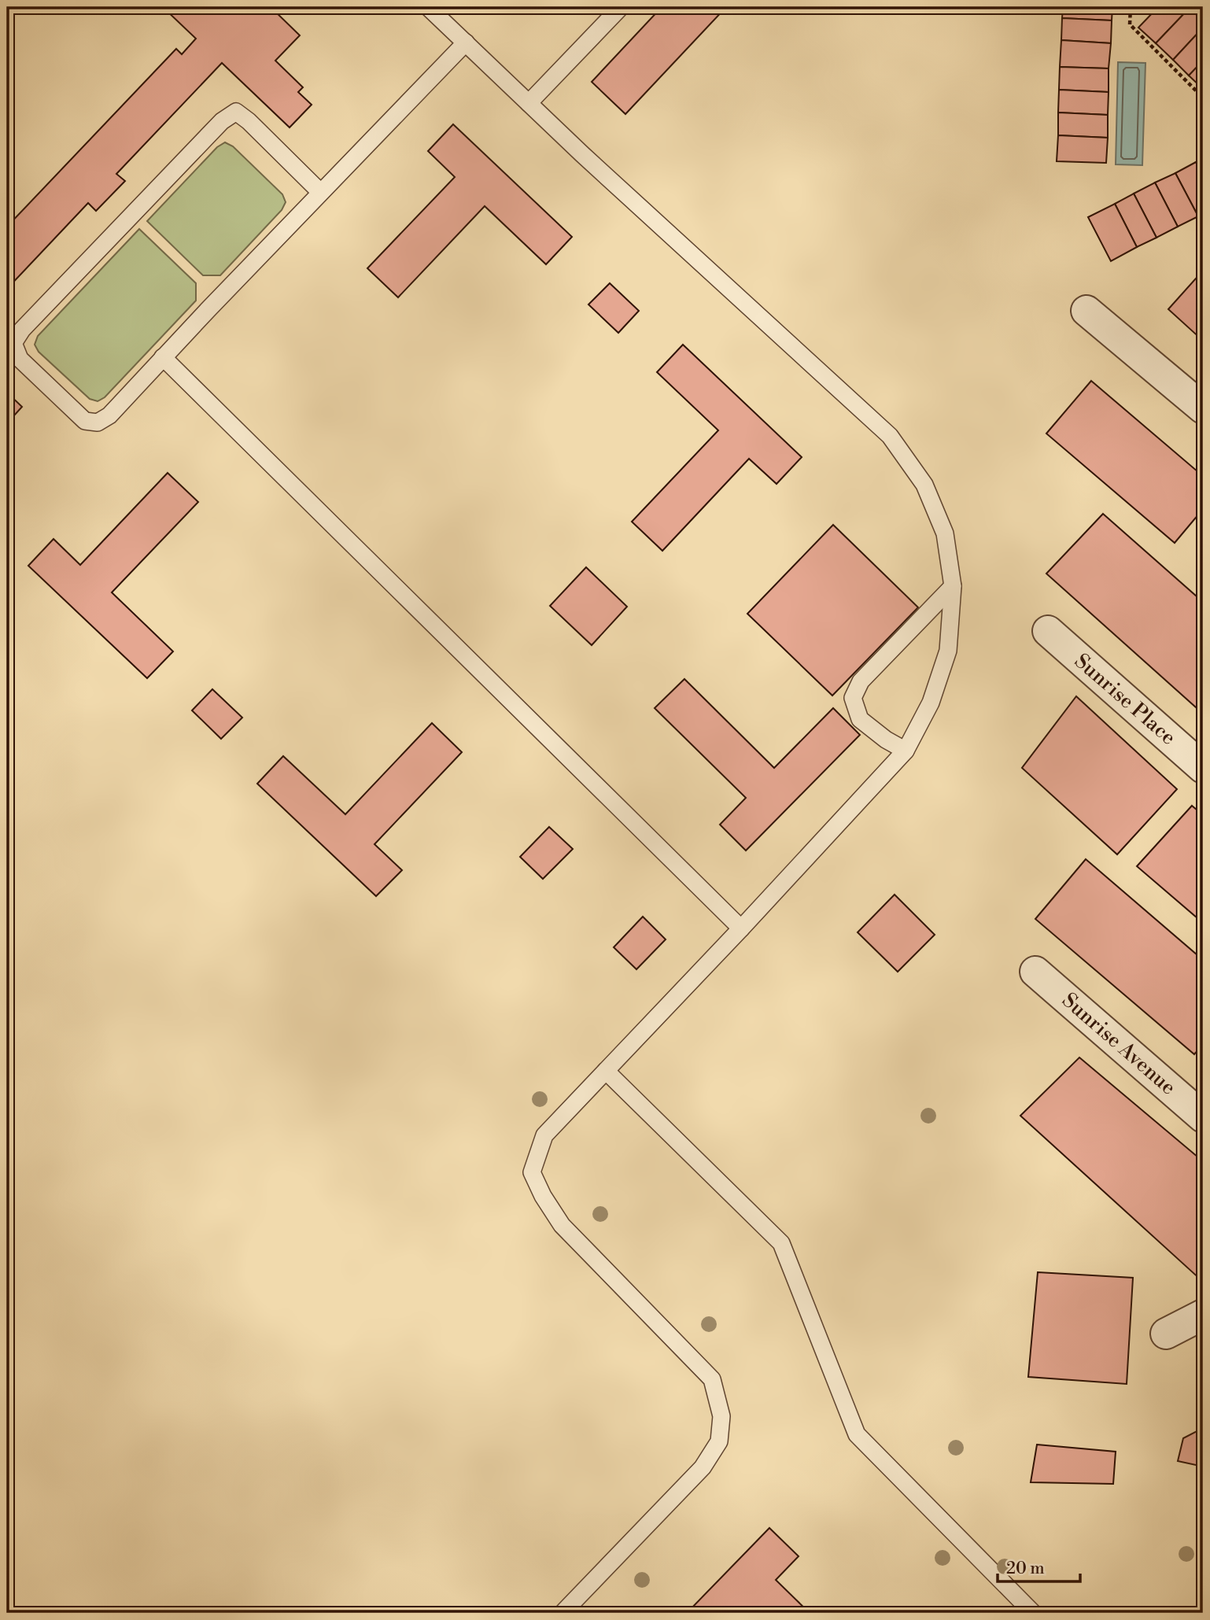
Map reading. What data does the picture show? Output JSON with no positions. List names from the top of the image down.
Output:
{
  "streets": {
    "street": ["Sunrise Place", "Sunrise Avenue"]
  },
  "scale_bar": "20 m"
}
